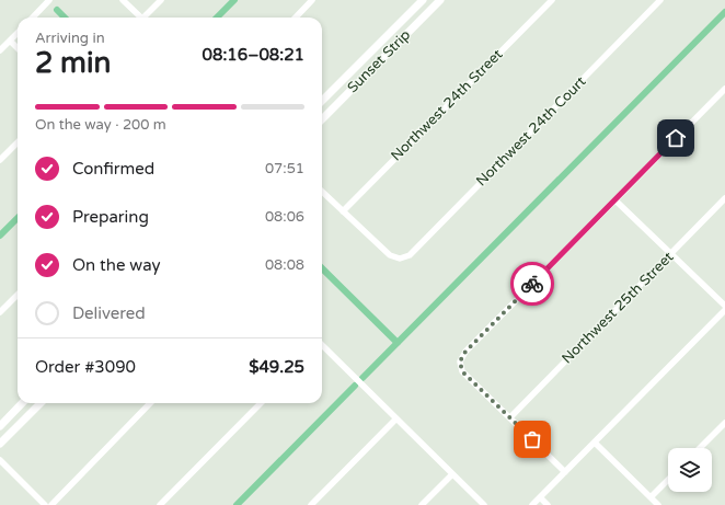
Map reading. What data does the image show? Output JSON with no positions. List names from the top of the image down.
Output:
{
  "streets": {
    "street": [
      "Sunset Strip",
      "Northwest 24th Street",
      "Northwest 24th Court",
      "Northwest 25th Street"
    ]
  },
  "crossings": [
    ["Northwest 24th Street", "Northwest 24th Court"]
  ],
  "page": {
    "heading": ["2 min", "Arriving in", "08:16–08:21"],
    "panel": ["Order #3090", "$49.25"],
    "bar": "On the way · 200 m",
    "list": [
      ["Confirmed", "07:51"],
      ["Preparing", "08:06"],
      ["On the way", "08:08"],
      "Delivered"
    ]
  }
}
